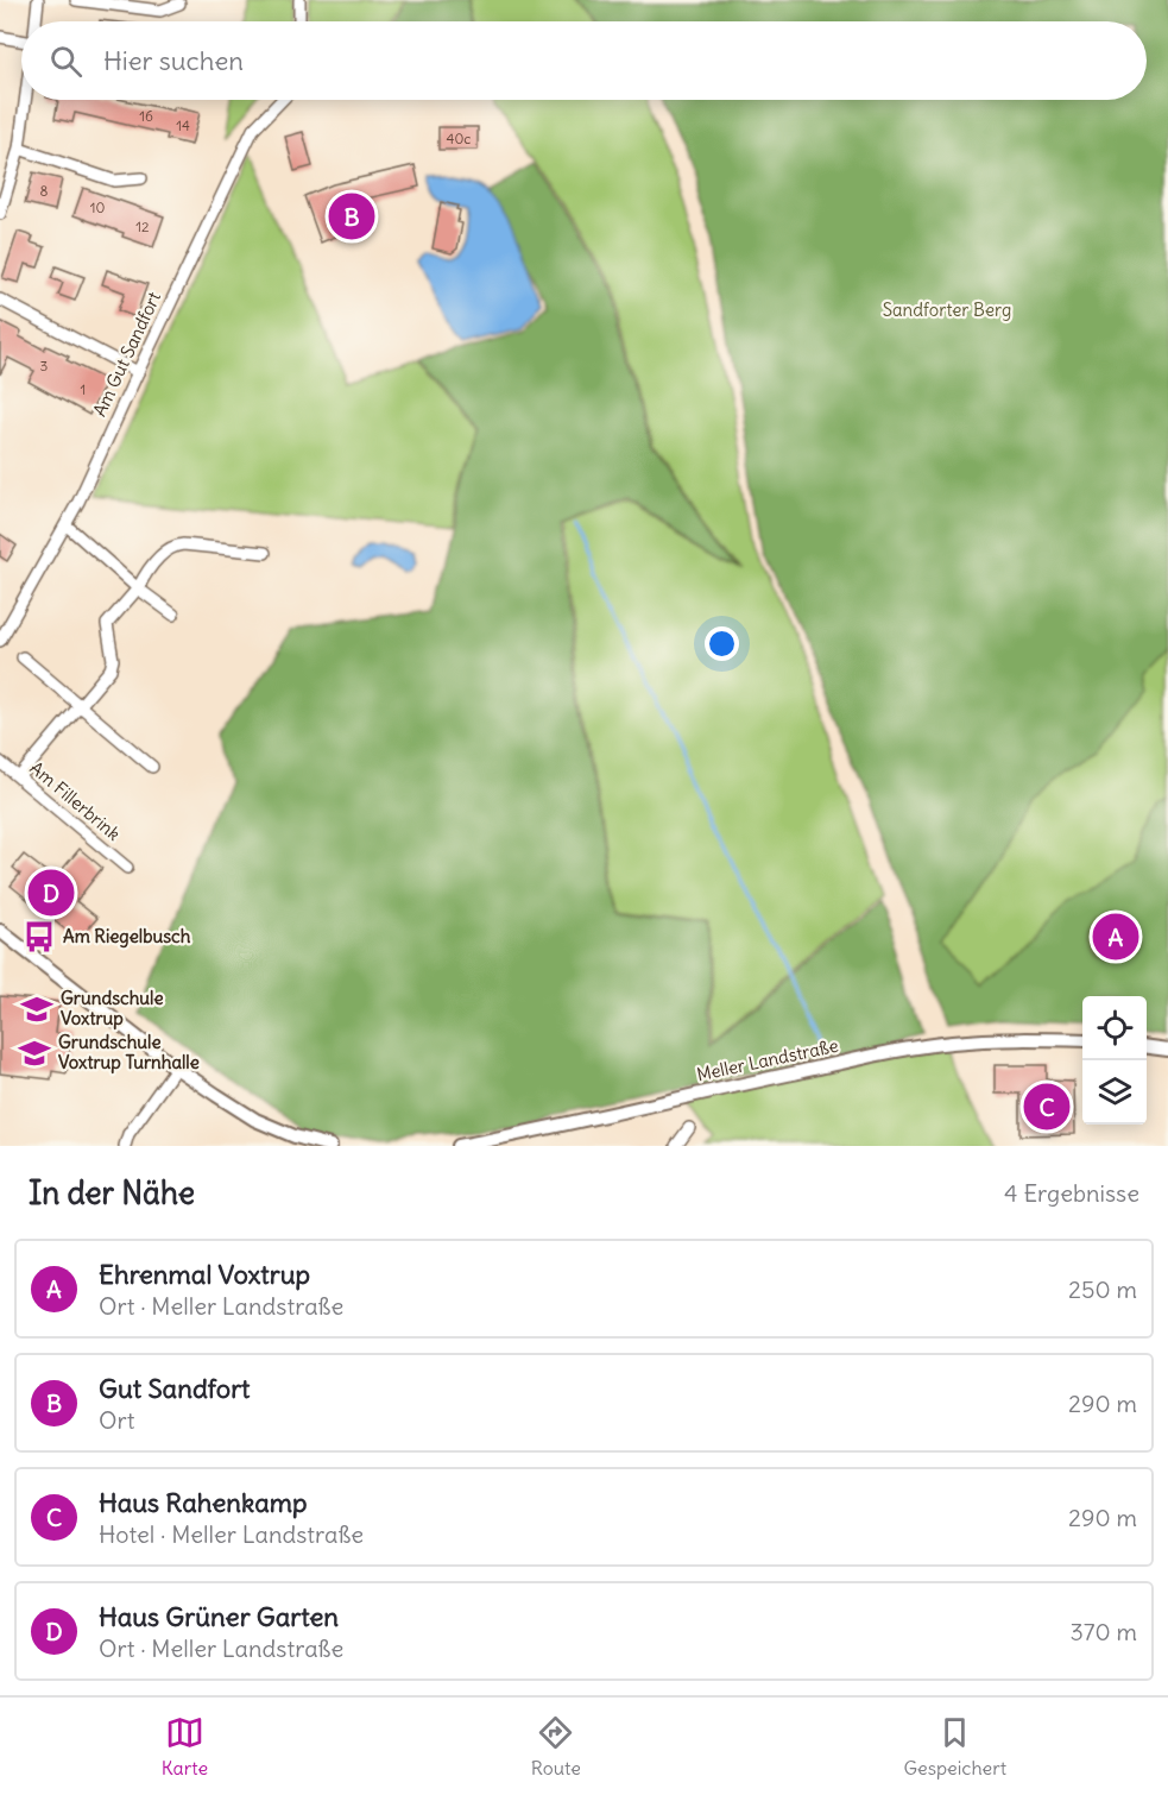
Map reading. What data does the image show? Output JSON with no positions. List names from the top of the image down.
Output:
{
  "streets": {
    "street": ["Am Gut Sandfort", "Am Fillerbrink", "Meller Landstraße"]
  },
  "parks": ["Sandforter Berg"],
  "places": {
    "bus stop": ["Am Riegelbusch"],
    "school or university": ["Grundschule Voxtrup", "Grundschule Voxtrup Turnhalle"]
  },
  "house_numbers": [
    "16",
    "14",
    "40c",
    "8",
    "10",
    "12",
    "3",
    "1"
  ],
  "page": {
    "search": "Hier suchen",
    "pins": [
      "B",
      "D",
      "A",
      "C"
    ],
    "heading": ["In der Nähe", "4 Ergebnisse"],
    "list": [
      {
        "mark": "A",
        "name": "Ehrenmal Voxtrup",
        "note": "Ort · Meller Landstraße",
        "value": "250 m"
      },
      {
        "mark": "B",
        "name": "Gut Sandfort",
        "note": "Ort",
        "value": "290 m"
      },
      {
        "mark": "C",
        "name": "Haus Rahenkamp",
        "note": "Hotel · Meller Landstraße",
        "value": "290 m"
      },
      {
        "mark": "D",
        "name": "Haus Grüner Garten",
        "note": "Ort · Meller Landstraße",
        "value": "370 m"
      }
    ],
    "nav": ["Karte", "Route", "Gespeichert"]
  }
}
